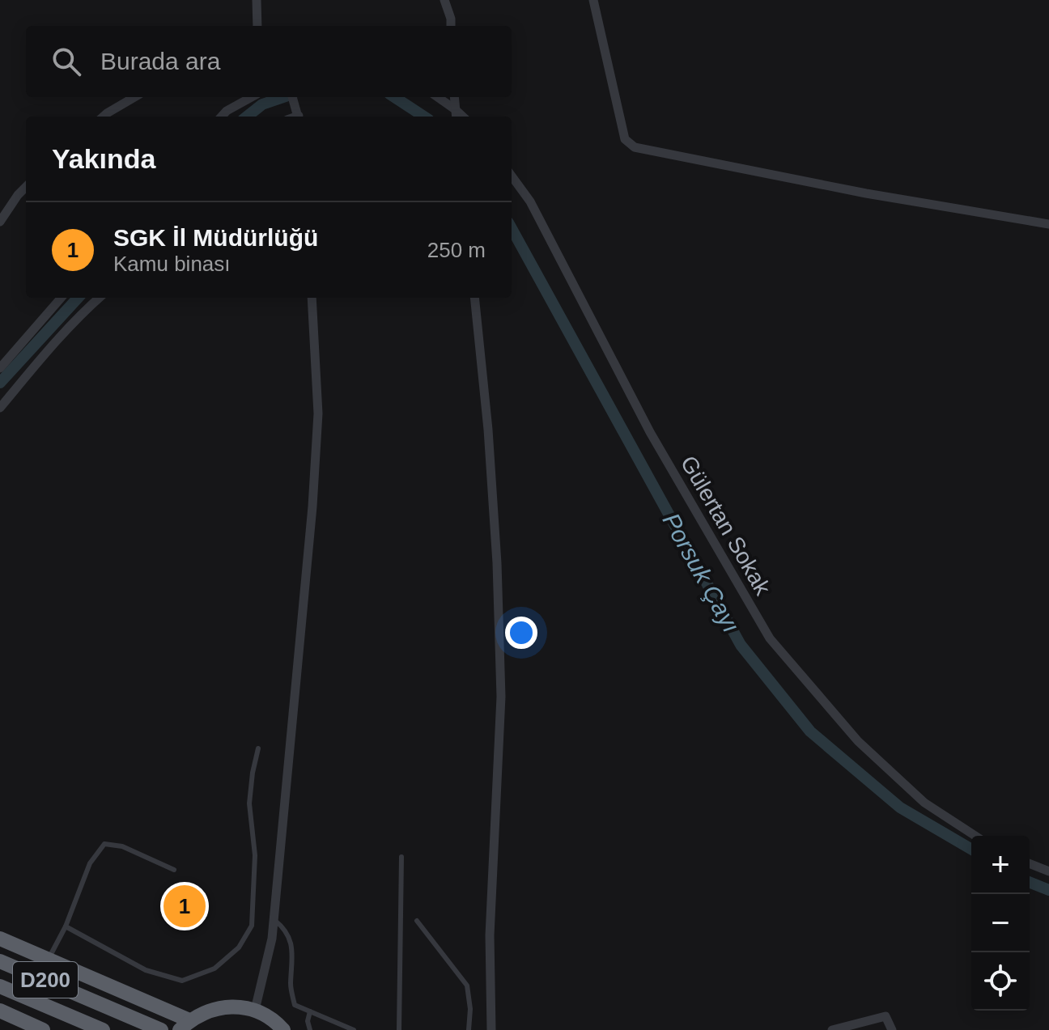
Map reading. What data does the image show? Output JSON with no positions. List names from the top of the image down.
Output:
{
  "streets": {
    "highway": ["D200"],
    "street": ["Gülertan Sokak"]
  },
  "water": ["Porsuk Çayı"],
  "page": {
    "search": "Burada ara",
    "heading": "Yakında",
    "list": [
      {
        "mark": "1",
        "name": "SGK İl Müdürlüğü",
        "note": "Kamu binası",
        "value": "250 m"
      }
    ],
    "map_buttons": ["+", "−"],
    "pins": "1"
  }
}
